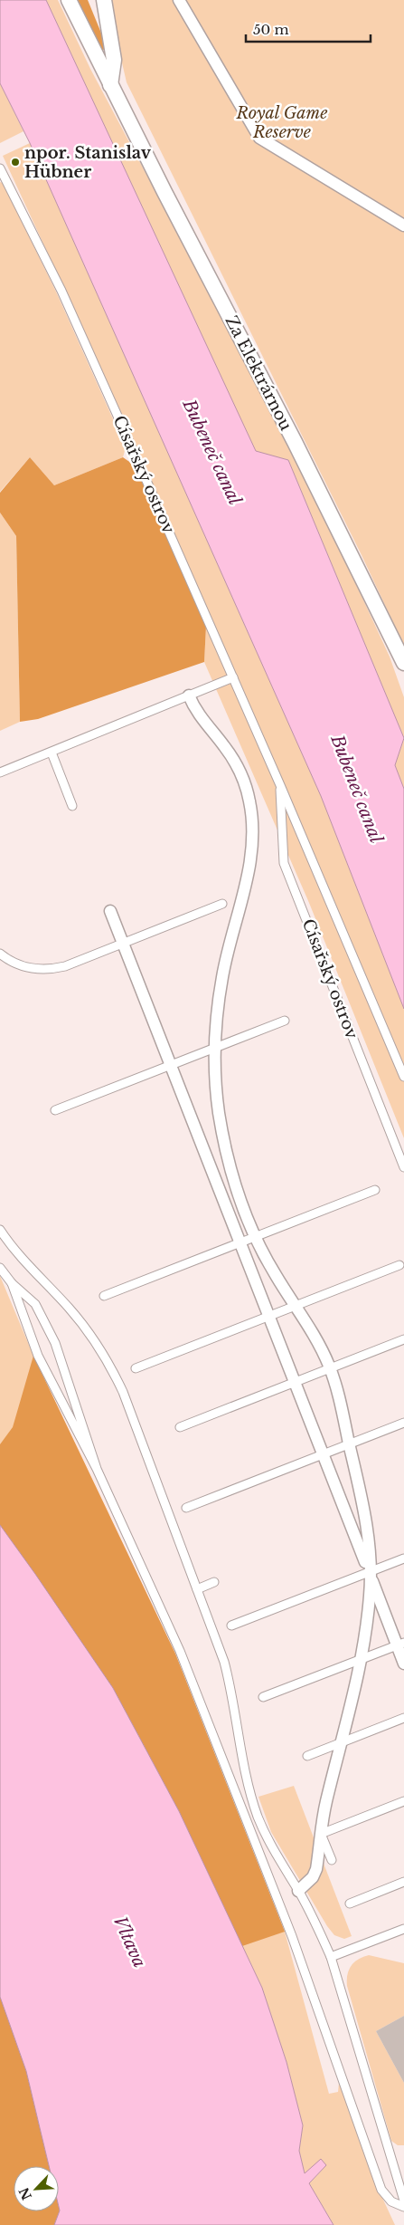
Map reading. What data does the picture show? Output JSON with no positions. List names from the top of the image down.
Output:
{
  "streets": {
    "street": ["Za Elektrárnou"],
    "lane": ["Císařský ostrov"]
  },
  "water": ["Bubeneč canal", "Vltava"],
  "parks": ["Royal Game Reserve"],
  "places": ["npor. Stanislav Hübner"],
  "scale_bar": "50 m",
  "north": "bottom left"
}
